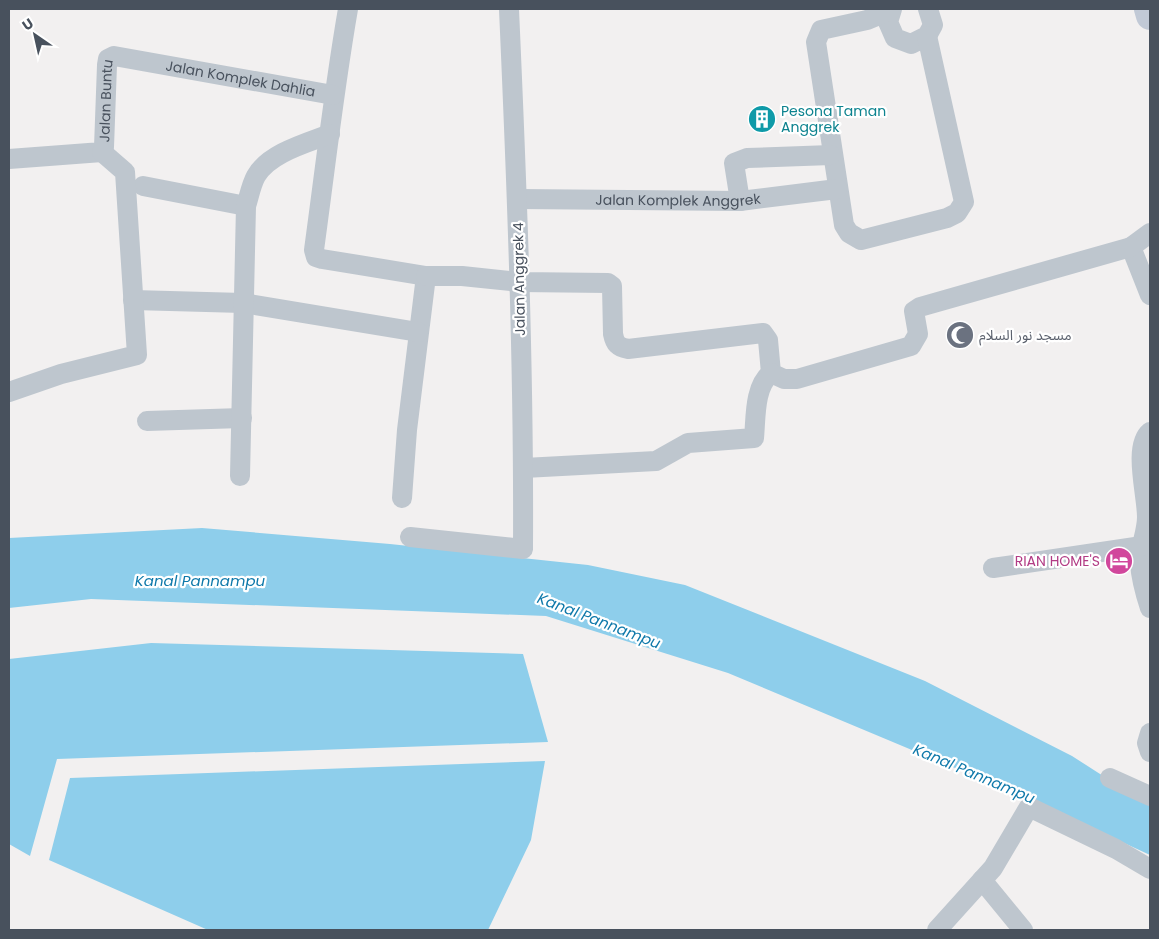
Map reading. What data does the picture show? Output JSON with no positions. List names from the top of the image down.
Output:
{
  "streets": {
    "street": [
      "Jalan Komplek Dahlia",
      "Jalan Buntu",
      "Jalan Komplek Anggrek",
      "Jalan Anggrek 4"
    ]
  },
  "crossings": [
    ["Jalan Komplek Dahlia", "Jalan Buntu"],
    ["Jalan Komplek Anggrek", "Jalan Anggrek 4"]
  ],
  "water": ["Kanal Pannampu"],
  "places": {
    "building": ["Pesona Taman Anggrek"],
    "mosque": ["مسجد نور السلام"],
    "hotel": ["RIAN HOME'S"]
  },
  "north": "top left"
}
